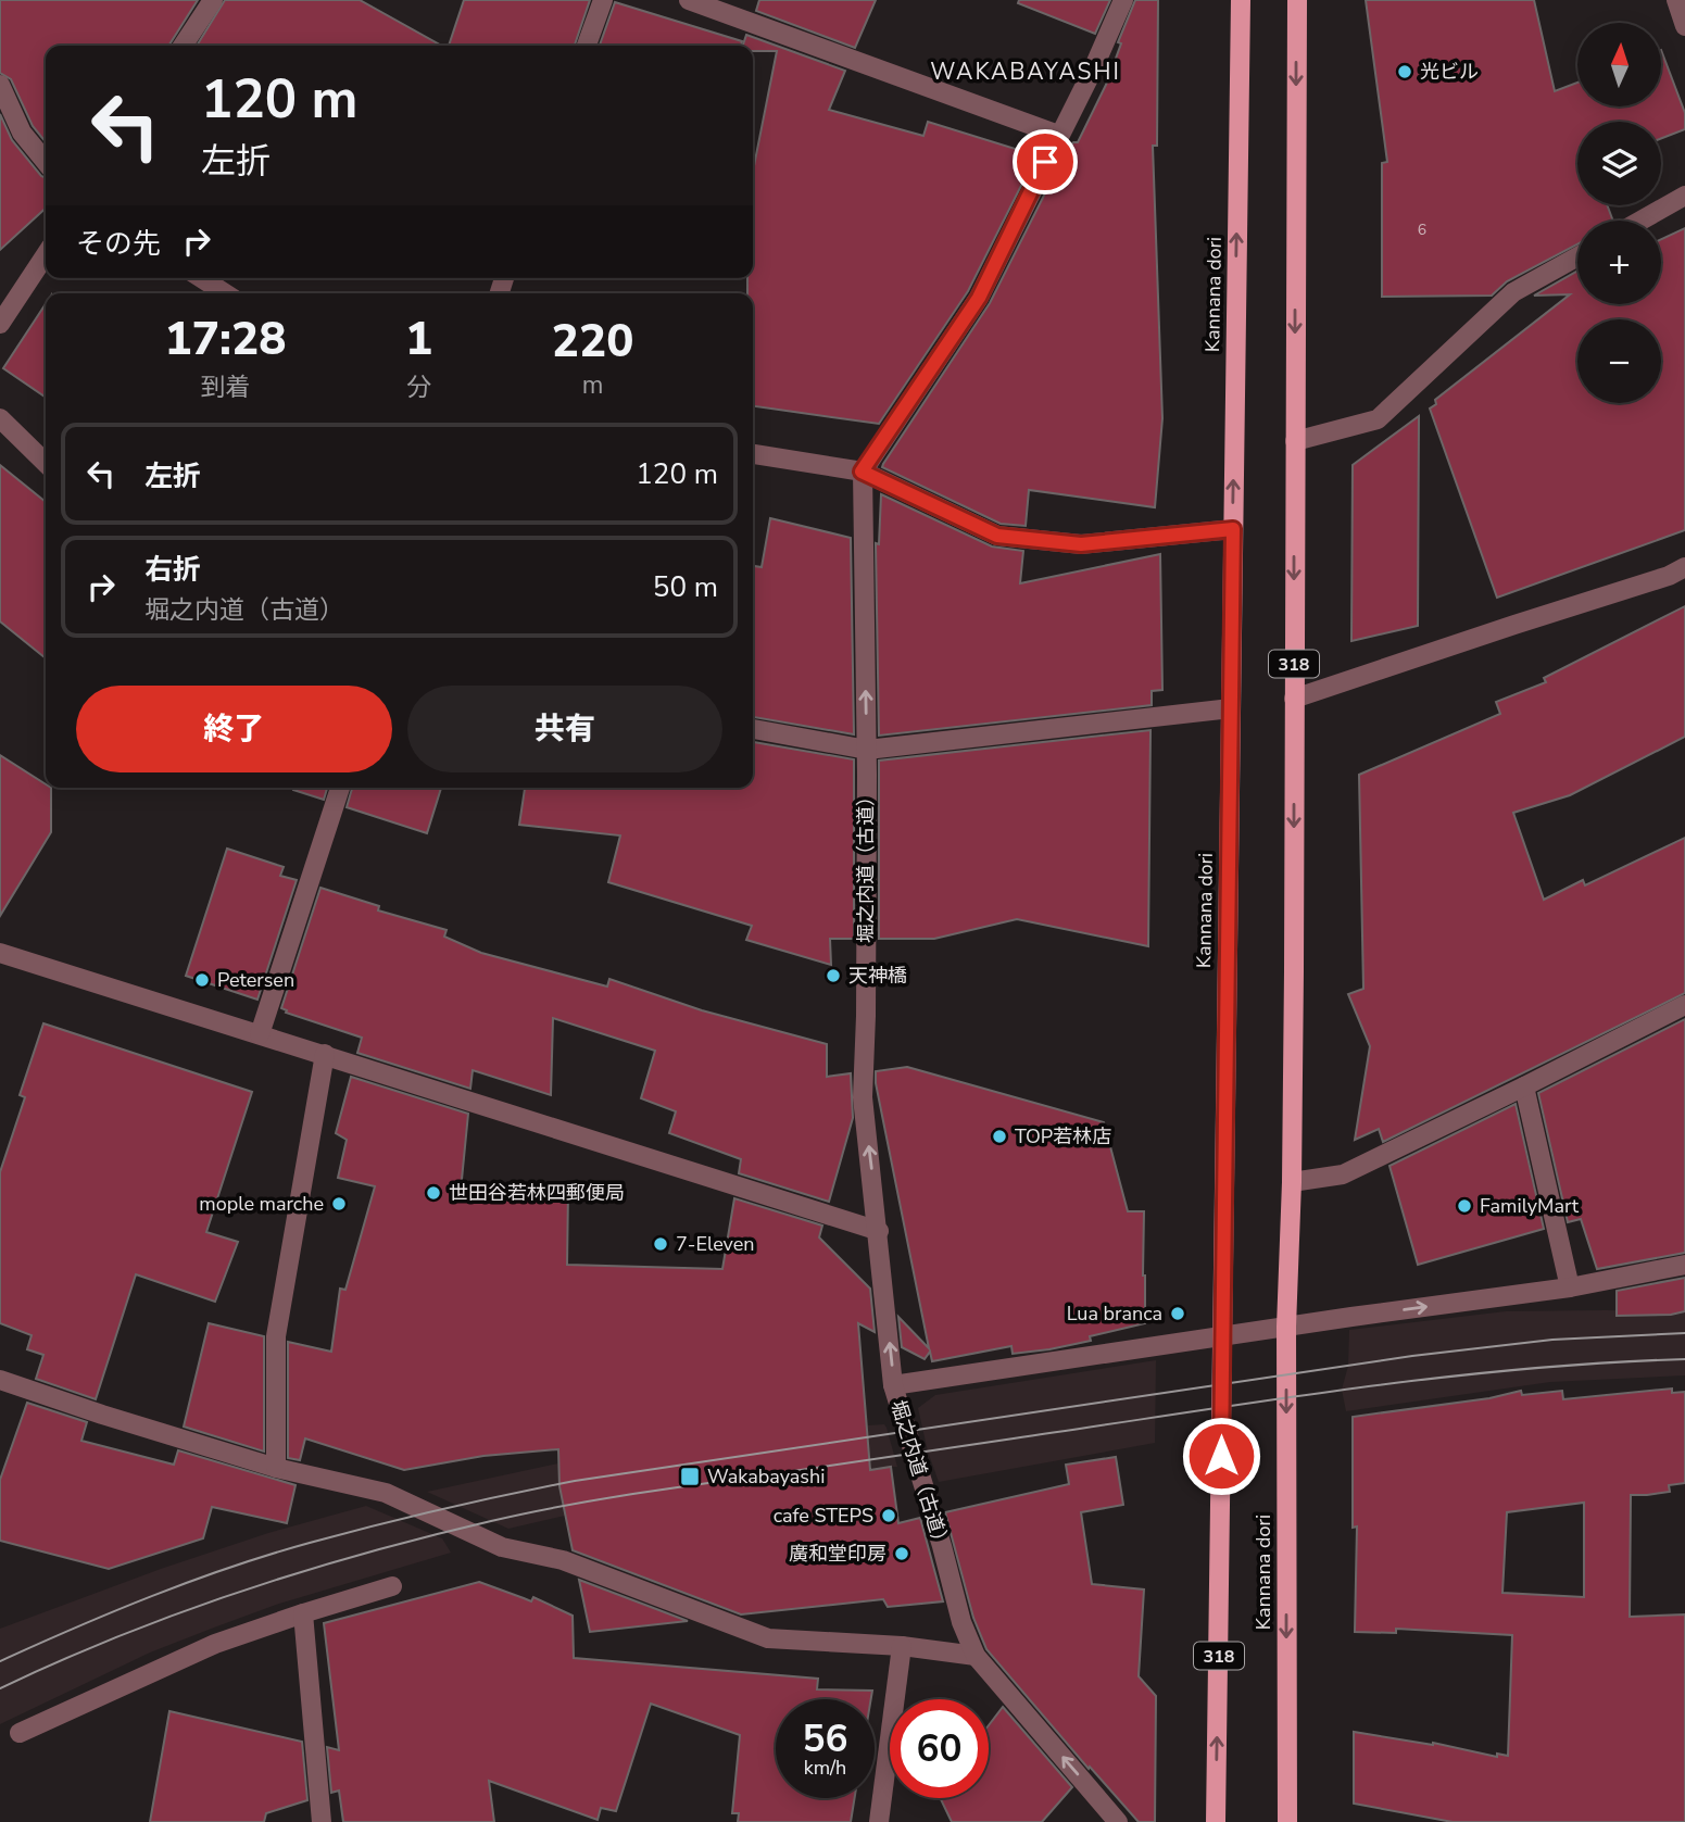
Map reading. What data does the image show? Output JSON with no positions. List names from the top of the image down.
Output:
{
  "streets": {
    "main road": ["Kannana dori", "318"],
    "street": ["堀之内道（古道）"]
  },
  "one_way": ["堀之内道（古道）"],
  "districts": ["WAKABAYASHI"],
  "places": {
    "other": [
      "光ビル",
      "天神橋",
      "Petersen",
      "TOP若林店",
      "世田谷若林四郵便局",
      "mople marche",
      "FamilyMart",
      "7-Eleven",
      "Lua branca",
      "cafe STEPS",
      "廣和堂印房"
    ],
    "transit": ["Wakabayashi"]
  },
  "house_numbers": ["6"],
  "north": "top",
  "page": {
    "map_buttons": ["+", "−"],
    "turn": ["120 m", "左折"],
    "then": "その先",
    "eta": [
      "17:28",
      "到着",
      "1",
      "分",
      "220",
      "m"
    ],
    "list": [
      {
        "name": "左折",
        "value": "120 m"
      },
      {
        "name": "右折",
        "note": "堀之内道（古道）",
        "value": "50 m"
      }
    ],
    "buttons": ["終了", "共有"],
    "speed": "56 km/h",
    "limit": "60"
  }
}
